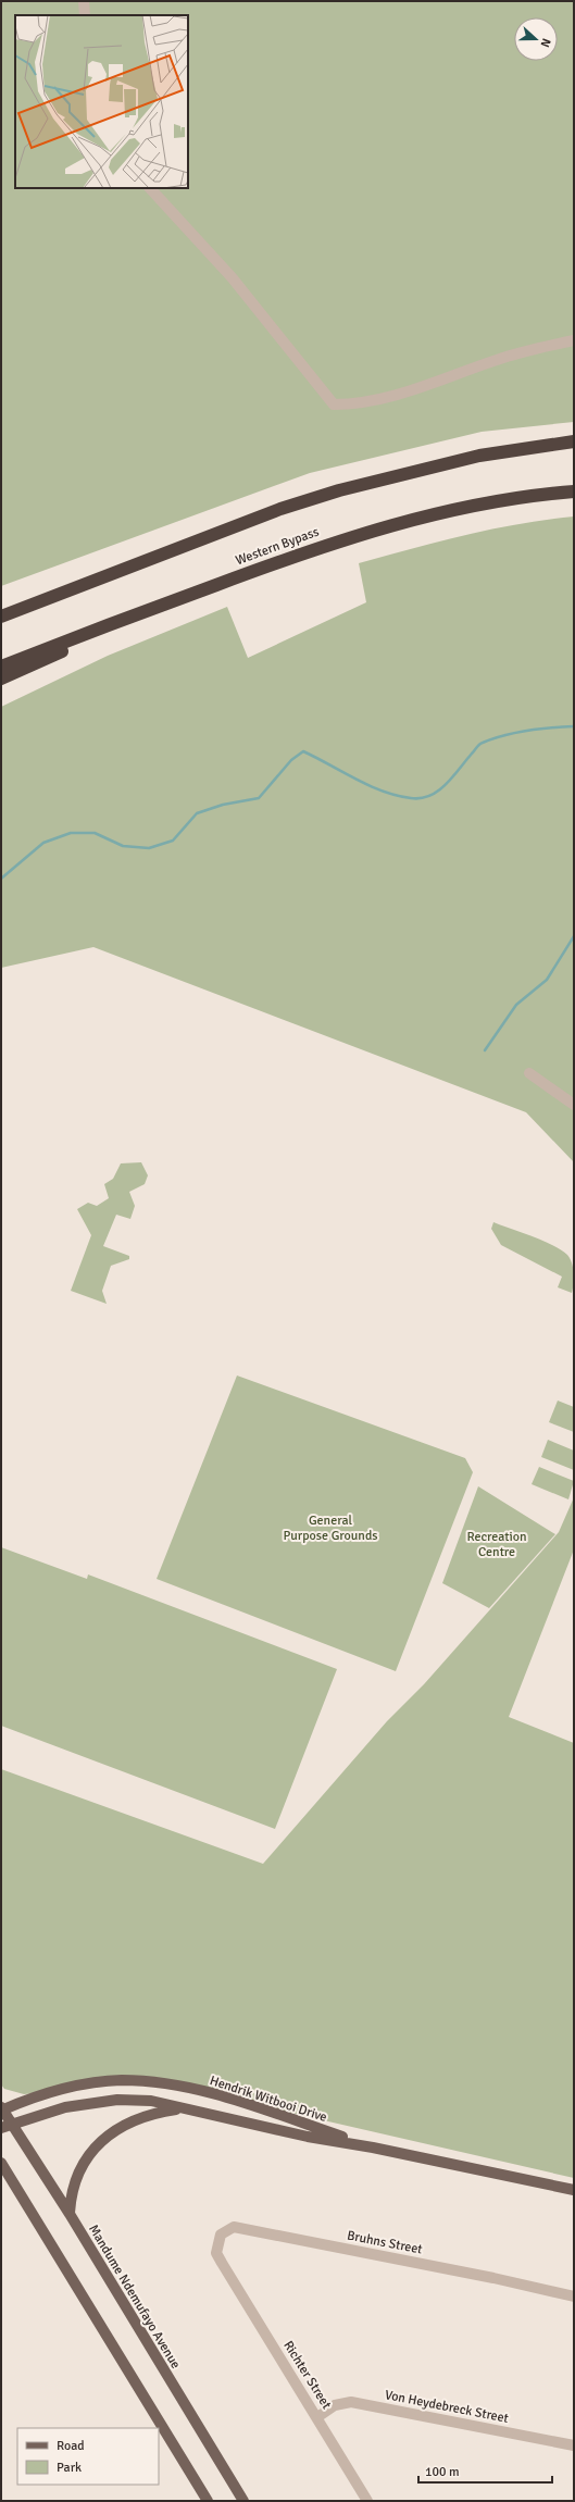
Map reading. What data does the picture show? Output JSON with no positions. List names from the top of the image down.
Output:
{
  "streets": {
    "highway": ["Western Bypass"],
    "main road": ["Hendrik Witbooi Drive", "Mandume Ndemufayo Avenue"],
    "street": ["Bruhns Street", "Richter Street", "Von Heydebreck Street"]
  },
  "crossings": [
    ["Hendrik Witbooi Drive", "Mandume Ndemufayo Avenue"],
    ["Bruhns Street", "Richter Street"],
    ["Richter Street", "Von Heydebreck Street"]
  ],
  "parks": ["General Purpose Grounds", "Recreation Centre"],
  "legend": ["Road", "Park"],
  "scale_bar": "100 m",
  "north": "right"
}
